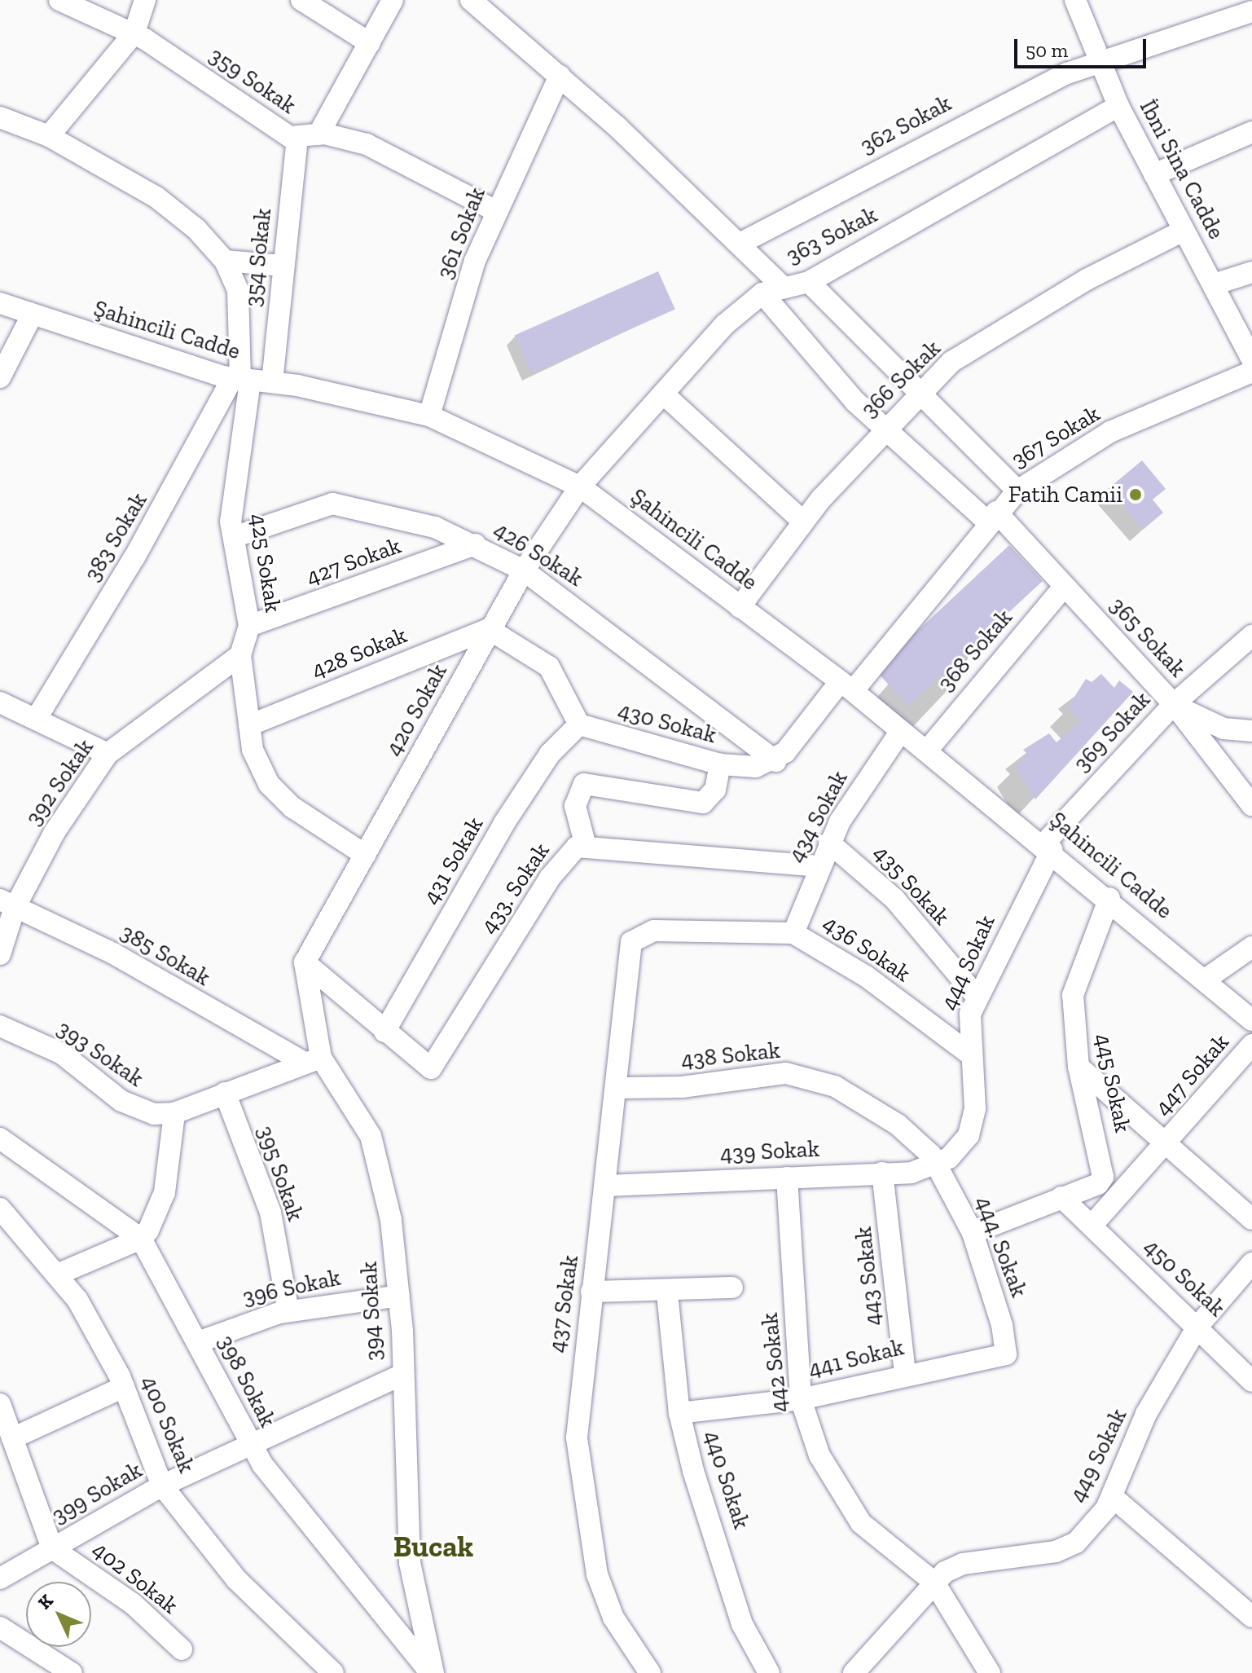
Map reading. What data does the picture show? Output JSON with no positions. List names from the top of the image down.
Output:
{
  "streets": {
    "street": [
      "359 Sokak",
      "362 Sokak",
      "İbni Sina Cadde",
      "361 Sokak",
      "363 Sokak",
      "354 Sokak",
      "Şahincili Cadde",
      "366 Sokak",
      "367 Sokak",
      "383 Sokak",
      "426 Sokak",
      "427 Sokak",
      "425 Sokak",
      "365 Sokak",
      "368 Sokak",
      "428 Sokak",
      "420 Sokak",
      "430 Sokak",
      "369 Sokak",
      "392 Sokak",
      "434 Sokak",
      "431 Sokak",
      "435 Sokak",
      "433. Sokak",
      "436 Sokak",
      "385 Sokak",
      "444 Sokak",
      "393 Sokak",
      "438 Sokak",
      "447 Sokak",
      "445 Sokak",
      "439 Sokak",
      "395 Sokak",
      "444. Sokak",
      "443 Sokak",
      "450 Sokak",
      "396 Sokak",
      "437 Sokak",
      "394 Sokak",
      "441 Sokak",
      "442 Sokak",
      "398 Sokak",
      "400 Sokak",
      "449 Sokak",
      "440 Sokak",
      "399 Sokak",
      "402 Sokak"
    ]
  },
  "crossings": [
    ["359 Sokak", "361 Sokak"],
    ["359 Sokak", "354 Sokak"],
    ["362 Sokak", "İbni Sina Cadde"],
    ["İbni Sina Cadde", "363 Sokak"],
    ["İbni Sina Cadde", "366 Sokak"],
    ["361 Sokak", "Şahincili Cadde"],
    ["363 Sokak", "Şahincili Cadde"],
    ["363 Sokak", "365 Sokak"],
    ["363 Sokak", "420 Sokak"],
    ["354 Sokak", "Şahincili Cadde"],
    ["354 Sokak", "383 Sokak"],
    ["354 Sokak", "425 Sokak"],
    ["Şahincili Cadde", "366 Sokak"],
    ["Şahincili Cadde", "367 Sokak"],
    ["Şahincili Cadde", "383 Sokak"],
    ["Şahincili Cadde", "425 Sokak"],
    ["Şahincili Cadde", "368 Sokak"],
    ["Şahincili Cadde", "420 Sokak"],
    ["Şahincili Cadde", "369 Sokak"],
    ["Şahincili Cadde", "434 Sokak"],
    ["Şahincili Cadde", "444 Sokak"],
    ["Şahincili Cadde", "445 Sokak"],
    ["366 Sokak", "365 Sokak"],
    ["367 Sokak", "365 Sokak"],
    ["383 Sokak", "425 Sokak"],
    ["426 Sokak", "427 Sokak"],
    ["426 Sokak", "425 Sokak"],
    ["426 Sokak", "420 Sokak"],
    ["426 Sokak", "430 Sokak"],
    ["427 Sokak", "425 Sokak"],
    ["425 Sokak", "428 Sokak"],
    ["425 Sokak", "420 Sokak"],
    ["425 Sokak", "392 Sokak"],
    ["365 Sokak", "368 Sokak"],
    ["365 Sokak", "369 Sokak"],
    ["428 Sokak", "420 Sokak"],
    ["420 Sokak", "394 Sokak"],
    ["430 Sokak", "431 Sokak"],
    ["369 Sokak", "444 Sokak"],
    ["392 Sokak", "385 Sokak"],
    ["434 Sokak", "435 Sokak"],
    ["434 Sokak", "433. Sokak"],
    ["434 Sokak", "436 Sokak"],
    ["431 Sokak", "433. Sokak"],
    ["435 Sokak", "444 Sokak"],
    ["436 Sokak", "444 Sokak"],
    ["436 Sokak", "437 Sokak"],
    ["385 Sokak", "394 Sokak"],
    ["444 Sokak", "438 Sokak"],
    ["444 Sokak", "439 Sokak"],
    ["444 Sokak", "444. Sokak"],
    ["438 Sokak", "439 Sokak"],
    ["438 Sokak", "444. Sokak"],
    ["438 Sokak", "437 Sokak"],
    ["447 Sokak", "450 Sokak"],
    ["445 Sokak", "450 Sokak"],
    ["439 Sokak", "444. Sokak"],
    ["439 Sokak", "443 Sokak"],
    ["439 Sokak", "437 Sokak"],
    ["439 Sokak", "442 Sokak"],
    ["395 Sokak", "396 Sokak"],
    ["444. Sokak", "441 Sokak"],
    ["443 Sokak", "441 Sokak"],
    ["450 Sokak", "449 Sokak"],
    ["396 Sokak", "394 Sokak"],
    ["396 Sokak", "398 Sokak"],
    ["394 Sokak", "398 Sokak"],
    ["394 Sokak", "399 Sokak"],
    ["441 Sokak", "442 Sokak"],
    ["441 Sokak", "440 Sokak"],
    ["442 Sokak", "449 Sokak"],
    ["398 Sokak", "399 Sokak"],
    ["400 Sokak", "399 Sokak"],
    ["399 Sokak", "402 Sokak"]
  ],
  "districts": ["Bucak"],
  "places": ["Fatih Camii"],
  "scale_bar": "50 m",
  "north": "top left"
}
